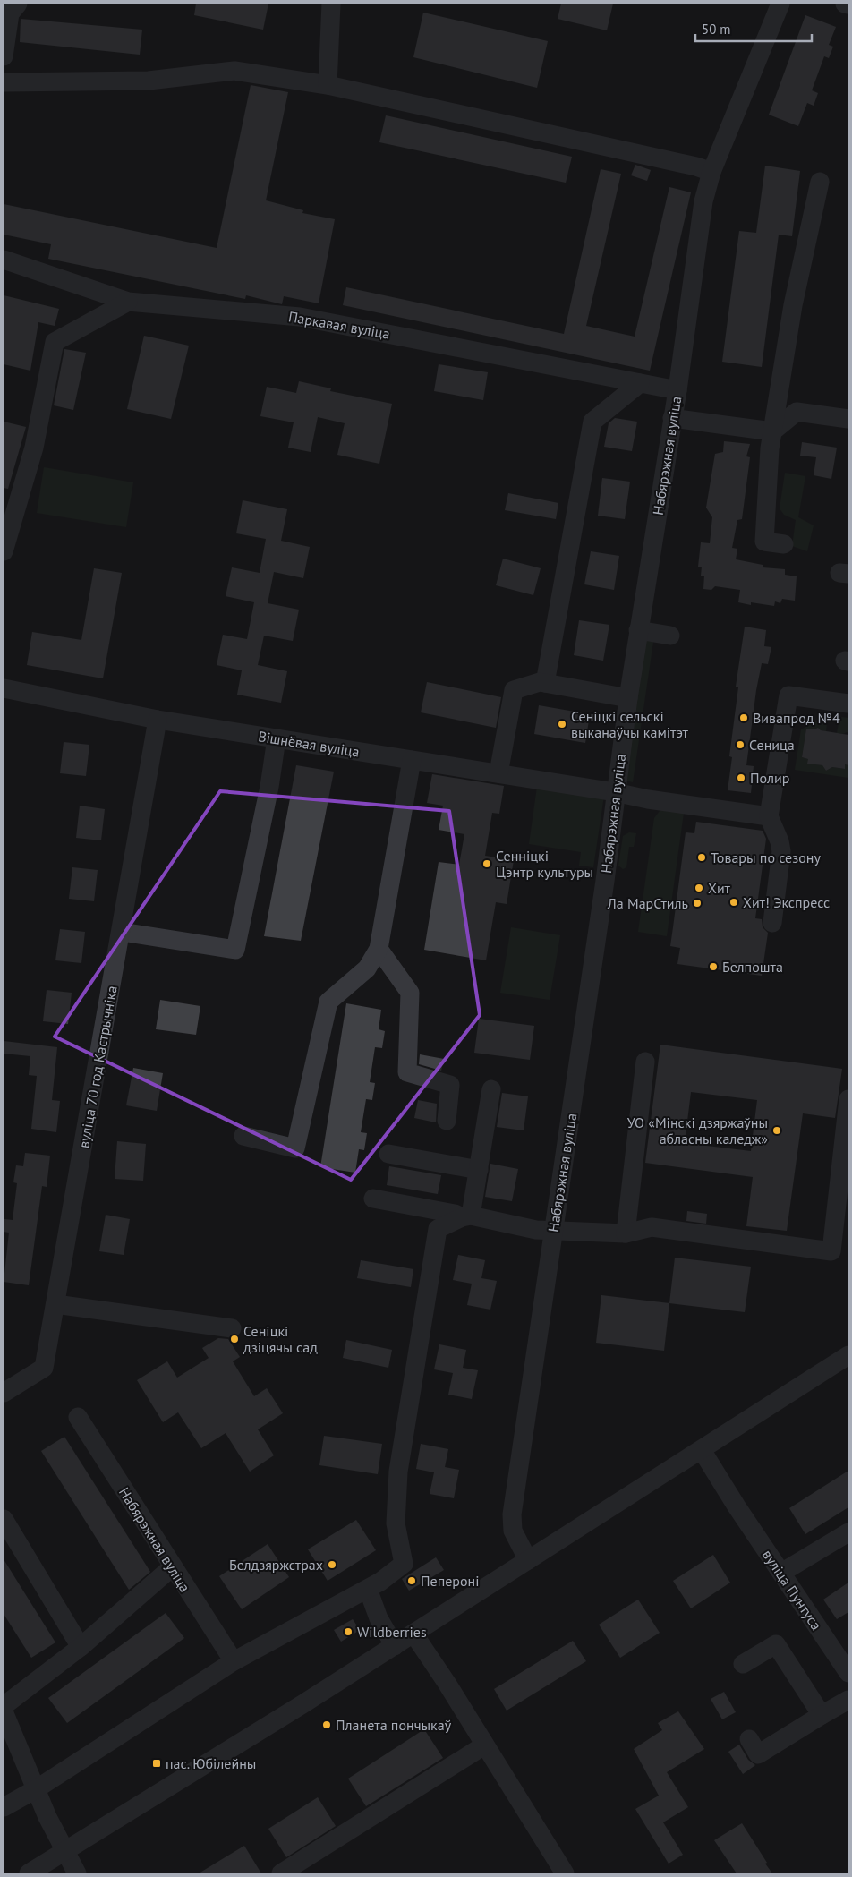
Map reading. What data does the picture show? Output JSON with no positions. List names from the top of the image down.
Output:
{
  "streets": {
    "street": [
      "Паркавая вуліца",
      "Набярэжная вуліца",
      "Вішнёвая вуліца",
      "вуліца 70 год Кастрычніка",
      "вуліца Пунтуса"
    ]
  },
  "crossings": [
    ["Паркавая вуліца", "Набярэжная вуліца"],
    ["Набярэжная вуліца", "Вішнёвая вуліца"],
    ["Вішнёвая вуліца", "вуліца 70 год Кастрычніка"]
  ],
  "places": {
    "other": [
      "Вивапрод №4",
      "Сеніцкі сельскі выканаўчы камітэт",
      "Сеница",
      "Полир",
      "Товары по сезону",
      "Сенніцкі Цэнтр культуры",
      "Хит",
      "Хит! Экспресс",
      "Ла МарСтиль",
      "Белпошта",
      "УО «Мінскі дзяржаўны абласны каледж»",
      "Сеніцкі дзіцячы сад",
      "Белдзяржстрах",
      "Пепероні",
      "Wildberries",
      "Планета пончыкаў"
    ],
    "transit": ["пас. Юбілейны"]
  },
  "scale_bar": "50 m"
}
